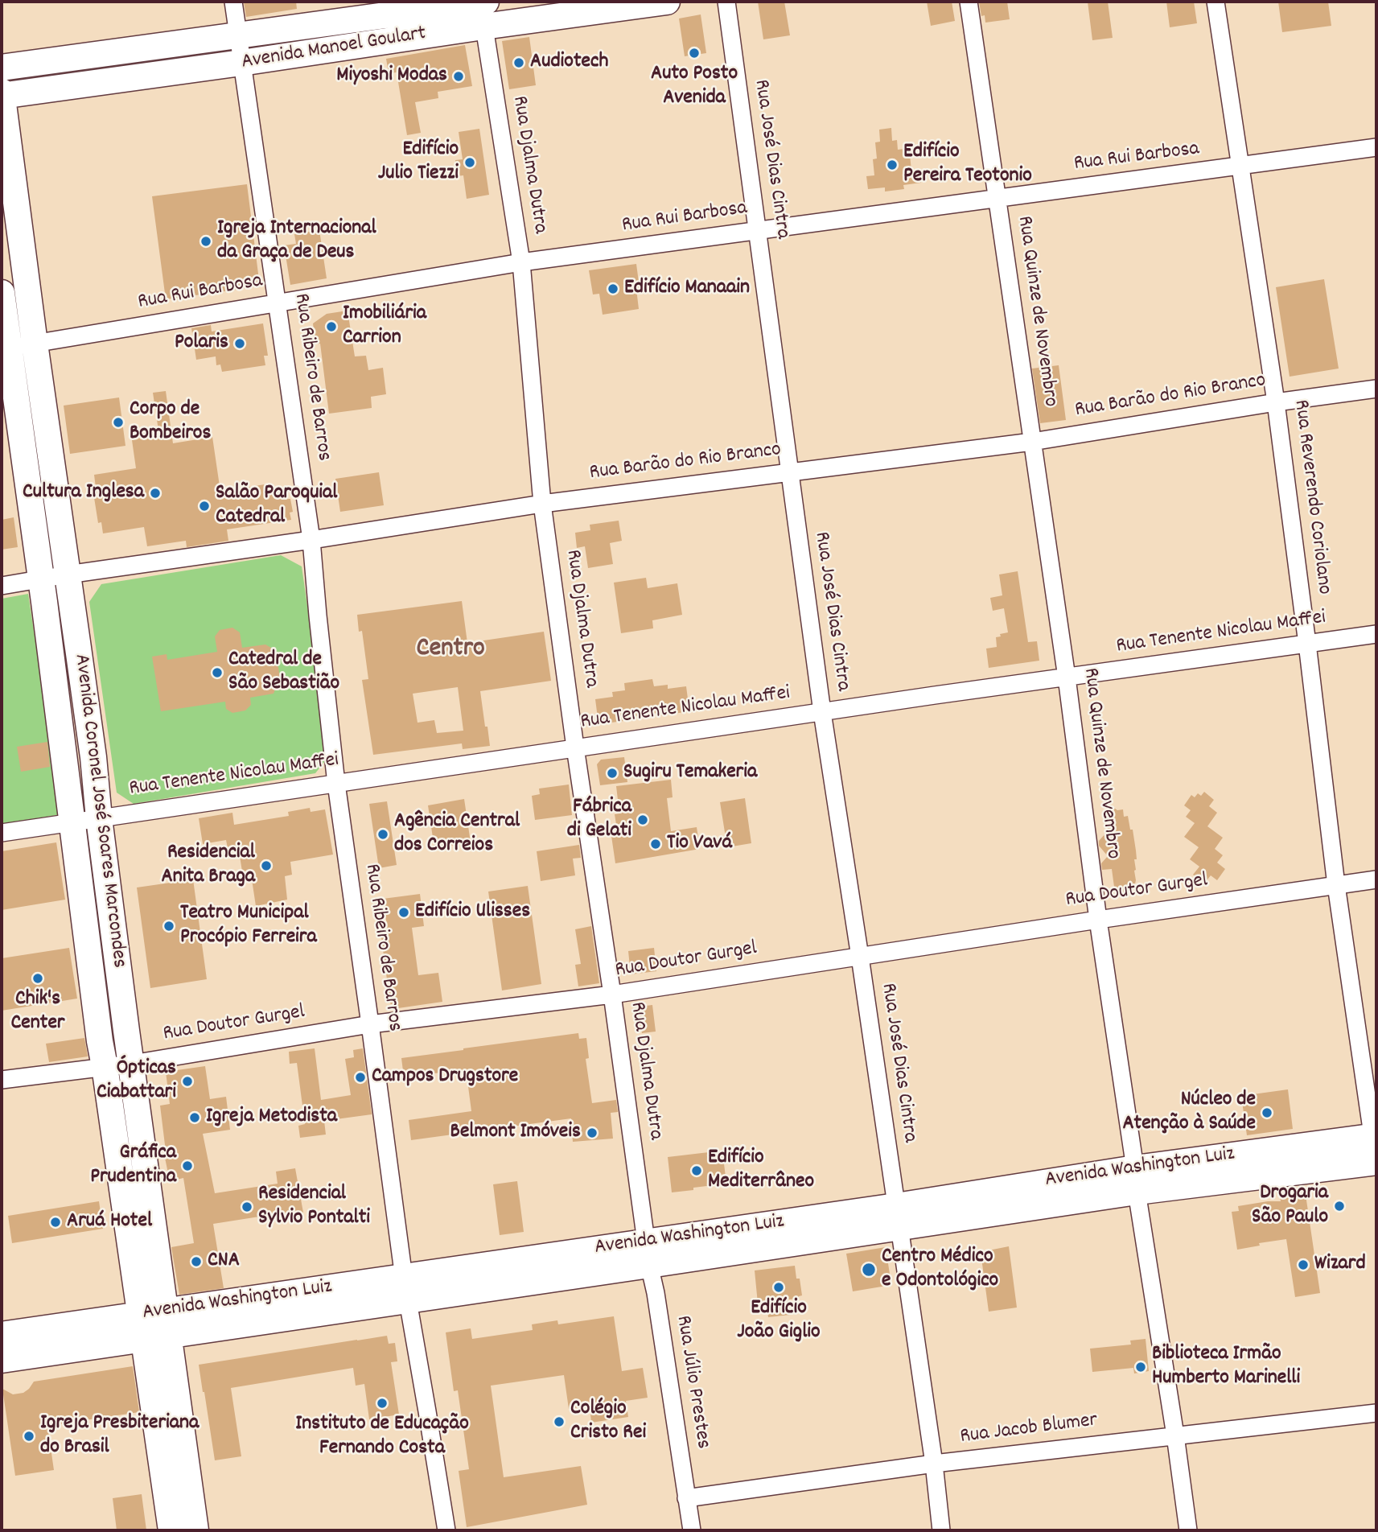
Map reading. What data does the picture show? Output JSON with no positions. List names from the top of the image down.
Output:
{
  "streets": {
    "main road": ["Avenida Manoel Goulart", "Avenida Coronel José Soares Marcondes", "Avenida Washington Luiz"],
    "street": [
      "Rua Rui Barbosa",
      "Rua José Dias Cintra",
      "Rua Djalma Dutra",
      "Rua Quinze de Novembro",
      "Rua Ribeiro de Barros",
      "Rua Barão do Rio Branco",
      "Rua Reverendo Coriolano",
      "Rua Tenente Nicolau Maffei",
      "Rua Doutor Gurgel",
      "Rua Júlio Prestes",
      "Rua Jacob Blumer"
    ]
  },
  "crossings": [
    ["Avenida Manoel Goulart", "Rua Djalma Dutra"],
    ["Avenida Manoel Goulart", "Rua Ribeiro de Barros"],
    ["Avenida Manoel Goulart", "Avenida Coronel José Soares Marcondes"],
    ["Rua Rui Barbosa", "Rua José Dias Cintra"],
    ["Rua Rui Barbosa", "Rua Djalma Dutra"],
    ["Rua Rui Barbosa", "Rua Quinze de Novembro"],
    ["Rua Rui Barbosa", "Rua Ribeiro de Barros"],
    ["Rua Rui Barbosa", "Rua Reverendo Coriolano"],
    ["Rua Rui Barbosa", "Avenida Coronel José Soares Marcondes"],
    ["Rua José Dias Cintra", "Rua Barão do Rio Branco"],
    ["Rua José Dias Cintra", "Rua Tenente Nicolau Maffei"],
    ["Rua José Dias Cintra", "Rua Doutor Gurgel"],
    ["Rua José Dias Cintra", "Avenida Washington Luiz"],
    ["Rua José Dias Cintra", "Rua Jacob Blumer"],
    ["Rua Djalma Dutra", "Rua Barão do Rio Branco"],
    ["Rua Djalma Dutra", "Rua Tenente Nicolau Maffei"],
    ["Rua Djalma Dutra", "Rua Doutor Gurgel"],
    ["Rua Djalma Dutra", "Avenida Washington Luiz"],
    ["Rua Djalma Dutra", "Rua Júlio Prestes"],
    ["Rua Quinze de Novembro", "Rua Barão do Rio Branco"],
    ["Rua Quinze de Novembro", "Rua Tenente Nicolau Maffei"],
    ["Rua Quinze de Novembro", "Rua Doutor Gurgel"],
    ["Rua Quinze de Novembro", "Avenida Washington Luiz"],
    ["Rua Quinze de Novembro", "Rua Jacob Blumer"],
    ["Rua Ribeiro de Barros", "Rua Barão do Rio Branco"],
    ["Rua Ribeiro de Barros", "Rua Tenente Nicolau Maffei"],
    ["Rua Ribeiro de Barros", "Rua Doutor Gurgel"],
    ["Rua Ribeiro de Barros", "Avenida Washington Luiz"],
    ["Rua Barão do Rio Branco", "Rua Reverendo Coriolano"],
    ["Rua Barão do Rio Branco", "Avenida Coronel José Soares Marcondes"],
    ["Rua Reverendo Coriolano", "Rua Tenente Nicolau Maffei"],
    ["Rua Reverendo Coriolano", "Rua Doutor Gurgel"],
    ["Rua Reverendo Coriolano", "Avenida Washington Luiz"],
    ["Rua Tenente Nicolau Maffei", "Avenida Coronel José Soares Marcondes"],
    ["Avenida Coronel José Soares Marcondes", "Rua Doutor Gurgel"],
    ["Avenida Coronel José Soares Marcondes", "Avenida Washington Luiz"],
    ["Avenida Washington Luiz", "Rua Júlio Prestes"],
    ["Rua Júlio Prestes", "Rua Jacob Blumer"]
  ],
  "districts": ["Centro"],
  "places": [
    "Auto Posto Avenida",
    "Audiotech",
    "Miyoshi Modas",
    "Edifício Julio Tiezzi",
    "Edifício Pereira Teotonio",
    "Igreja Internacional da Graça de Deus",
    "Edifício Manaain",
    "Imobiliária Carrion",
    "Polaris",
    "Corpo de Bombeiros",
    "Cultura Inglesa",
    "Salão Paroquial Catedral",
    "Catedral de São Sebastião",
    "Sugiru Temakeria",
    "Fábrica di Gelati",
    "Agência Central dos Correios",
    "Tio Vavá",
    "Residencial Anita Braga",
    "Edifício Ulisses",
    "Teatro Municipal Procópio Ferreira",
    "Chik's Center",
    "Campos Drugstore",
    "Ópticas Ciabattari",
    "Núcleo de Atenção à Saúde",
    "Igreja Metodista",
    "Belmont Imóveis",
    "Gráfica Prudentina",
    "Edifício Mediterrâneo",
    "Drogaria São Paulo",
    "Residencial Sylvio Pontalti",
    "Aruá Hotel",
    "CNA",
    "Wizard",
    "Centro Médico e Odontológico",
    "Edifício João Giglio",
    "Biblioteca Irmão Humberto Marinelli",
    "Instituto de Educação Fernando Costa",
    "Colégio Cristo Rei",
    "Igreja Presbiteriana do Brasil"
  ]
}
